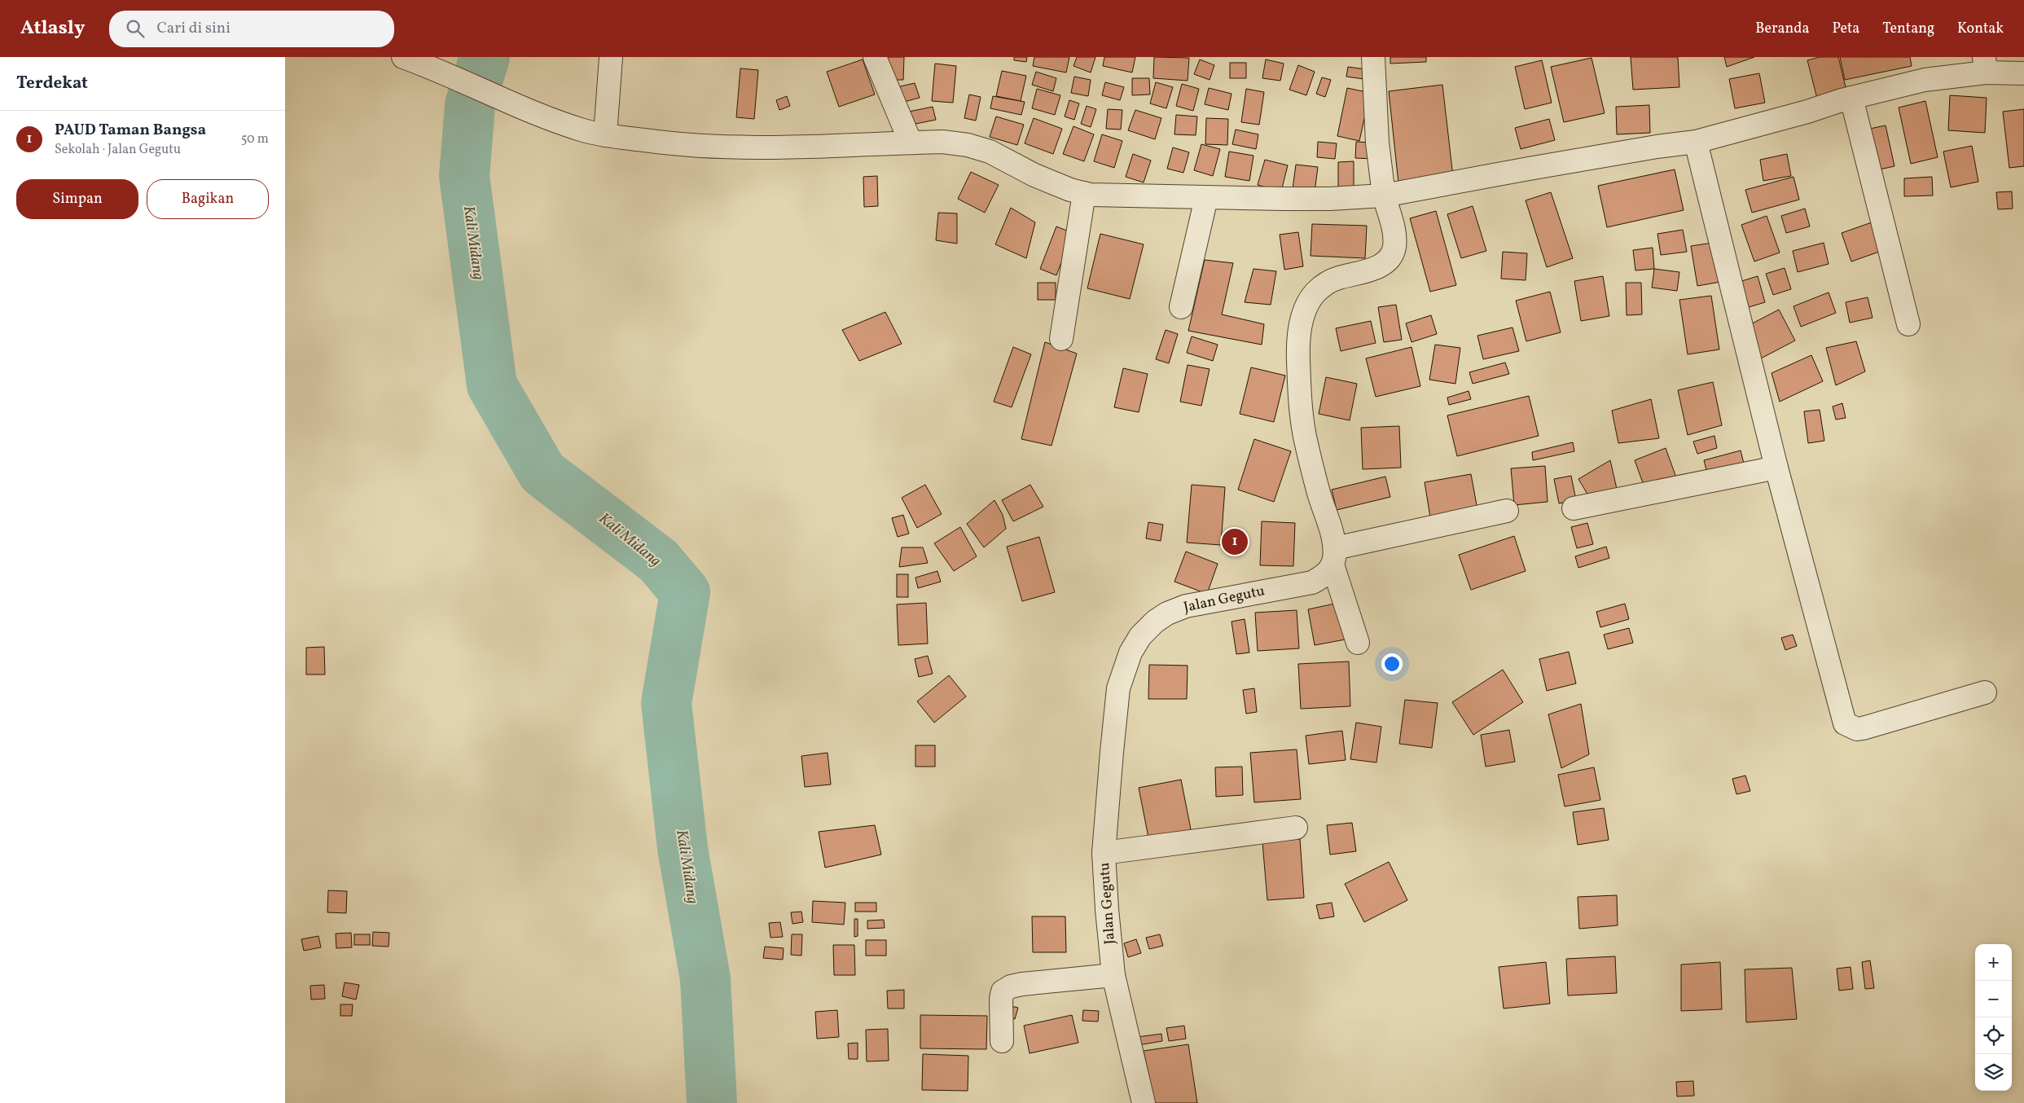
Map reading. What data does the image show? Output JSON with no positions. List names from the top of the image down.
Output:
{
  "streets": {
    "street": ["Jalan Gegutu"]
  },
  "water": ["Kali Midang"],
  "page": {
    "header": "Atlasly",
    "search": "Cari di sini",
    "nav": [
      "Beranda",
      "Peta",
      "Tentang",
      "Kontak"
    ],
    "heading": "Terdekat",
    "list": [
      {
        "mark": "1",
        "name": "PAUD Taman Bangsa",
        "note": "Sekolah · Jalan Gegutu",
        "value": "50 m"
      }
    ],
    "buttons": ["Simpan", "Bagikan"],
    "pins": "1",
    "map_buttons": ["+", "−"]
  }
}
